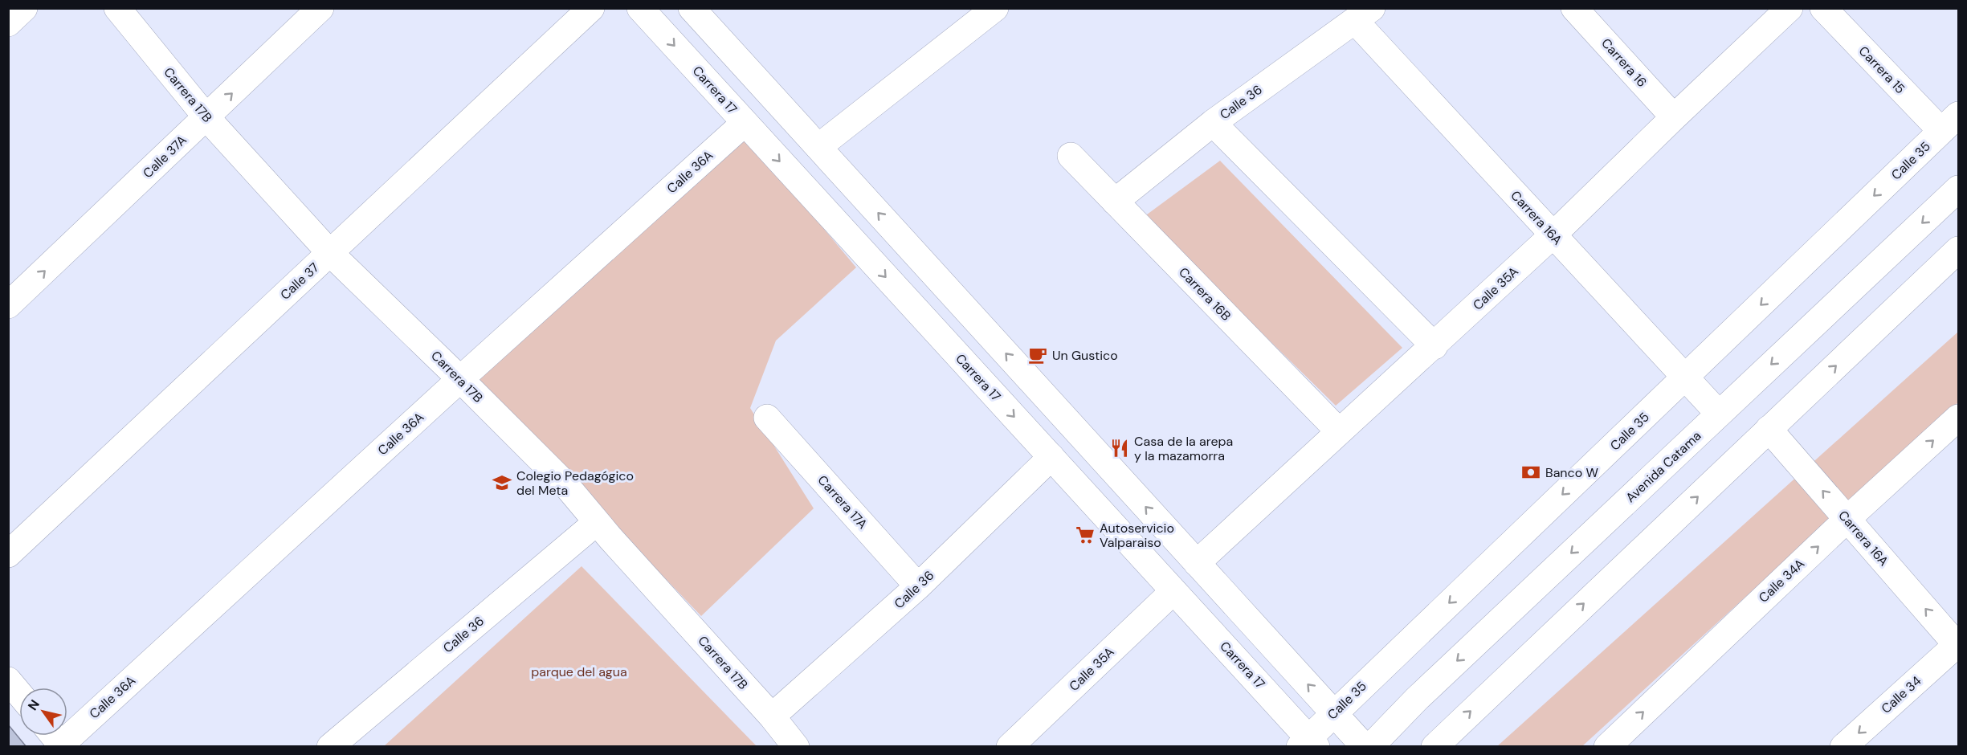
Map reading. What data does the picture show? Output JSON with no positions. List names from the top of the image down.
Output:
{
  "streets": {
    "street": [
      "Carrera 16",
      "Carrera 15",
      "Carrera 17",
      "Carrera 17B",
      "Calle 36",
      "Calle 37A",
      "Calle 35",
      "Calle 36A",
      "Carrera 16A",
      "Calle 37",
      "Calle 35A",
      "Carrera 16B",
      "Avenida Catama",
      "Carrera 17A",
      "Calle 34A",
      "Calle 34"
    ]
  },
  "crossings": [
    ["Carrera 16", "Calle 35A"],
    ["Carrera 15", "Calle 35"],
    ["Carrera 17", "Calle 36"],
    ["Carrera 17", "Calle 35"],
    ["Carrera 17", "Calle 36A"],
    ["Carrera 17", "Calle 35A"],
    ["Carrera 17B", "Calle 36"],
    ["Carrera 17B", "Calle 37A"],
    ["Carrera 17B", "Calle 36A"],
    ["Carrera 17B", "Calle 37"],
    ["Calle 36", "Carrera 16A"],
    ["Calle 36", "Carrera 16B"],
    ["Calle 36", "Carrera 17A"],
    ["Calle 35", "Carrera 16A"],
    ["Carrera 16A", "Calle 35A"],
    ["Carrera 16A", "Avenida Catama"],
    ["Carrera 16A", "Calle 34A"],
    ["Carrera 16A", "Calle 34"],
    ["Calle 35A", "Carrera 16B"]
  ],
  "one_way": ["Calle 37A", "Calle 34"],
  "parks": ["parque del agua"],
  "places": {
    "cafe": ["Un Gustico"],
    "restaurant": ["Casa de la arepa y la mazamorra"],
    "bank": ["Banco W"],
    "school or university": ["Colegio Pedagógico del Meta"],
    "supermarket": ["Autoservicio Valparaiso"]
  },
  "north": "top left"
}
